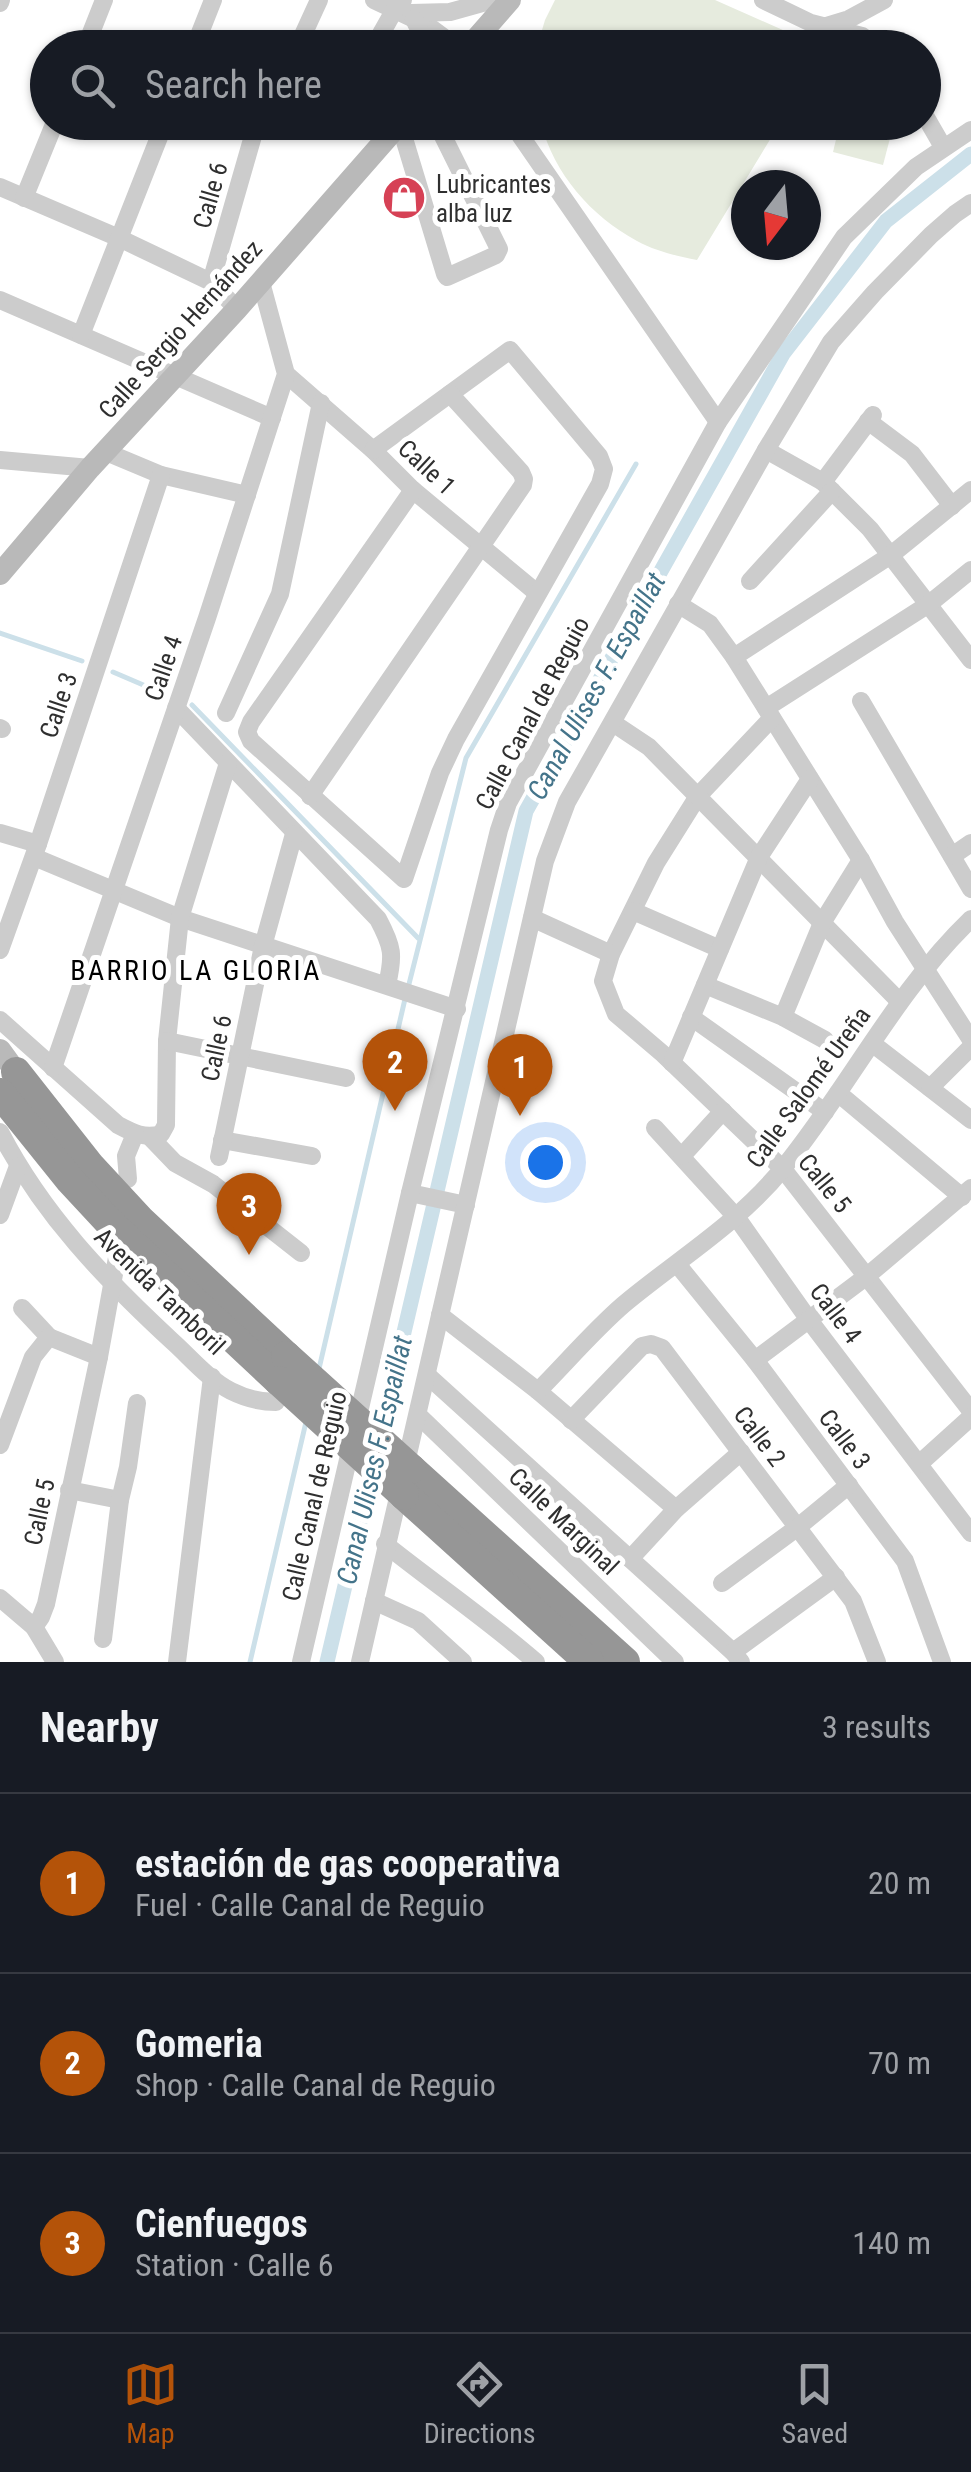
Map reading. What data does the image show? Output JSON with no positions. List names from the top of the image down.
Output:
{
  "streets": {
    "street": [
      "Calle 6",
      "Calle Sergio Hernández",
      "Calle 1",
      "Calle 4",
      "Calle 3",
      "Calle Canal de Reguio",
      "Calle Salomé Ureña",
      "Calle 5",
      "Avenida Tamboril",
      "Calle 2",
      "Calle Marginal"
    ]
  },
  "crossings": [
    ["Calle 1", "Calle 4"],
    ["Calle 4", "Calle Salomé Ureña"],
    ["Calle 3", "Calle Salomé Ureña"],
    ["Calle Salomé Ureña", "Calle 5"],
    ["Calle 5", "Avenida Tamboril"]
  ],
  "districts": ["BARRIO LA GLORIA"],
  "water": ["Canal Ulises F. Espaillat"],
  "places": {
    "shop": ["Lubricantes alba luz"]
  },
  "north": "bottom",
  "page": {
    "search": "Search here",
    "pins": ["2", "1", "3"],
    "heading": ["Nearby", "3 results"],
    "list": [
      {
        "mark": "1",
        "name": "estación de gas cooperativa",
        "note": "Fuel · Calle Canal de Reguio",
        "value": "20 m"
      },
      {
        "mark": "2",
        "name": "Gomeria",
        "note": "Shop · Calle Canal de Reguio",
        "value": "70 m"
      },
      {
        "mark": "3",
        "name": "Cienfuegos",
        "note": "Station · Calle 6",
        "value": "140 m"
      }
    ],
    "nav": ["Map", "Directions", "Saved"]
  }
}
